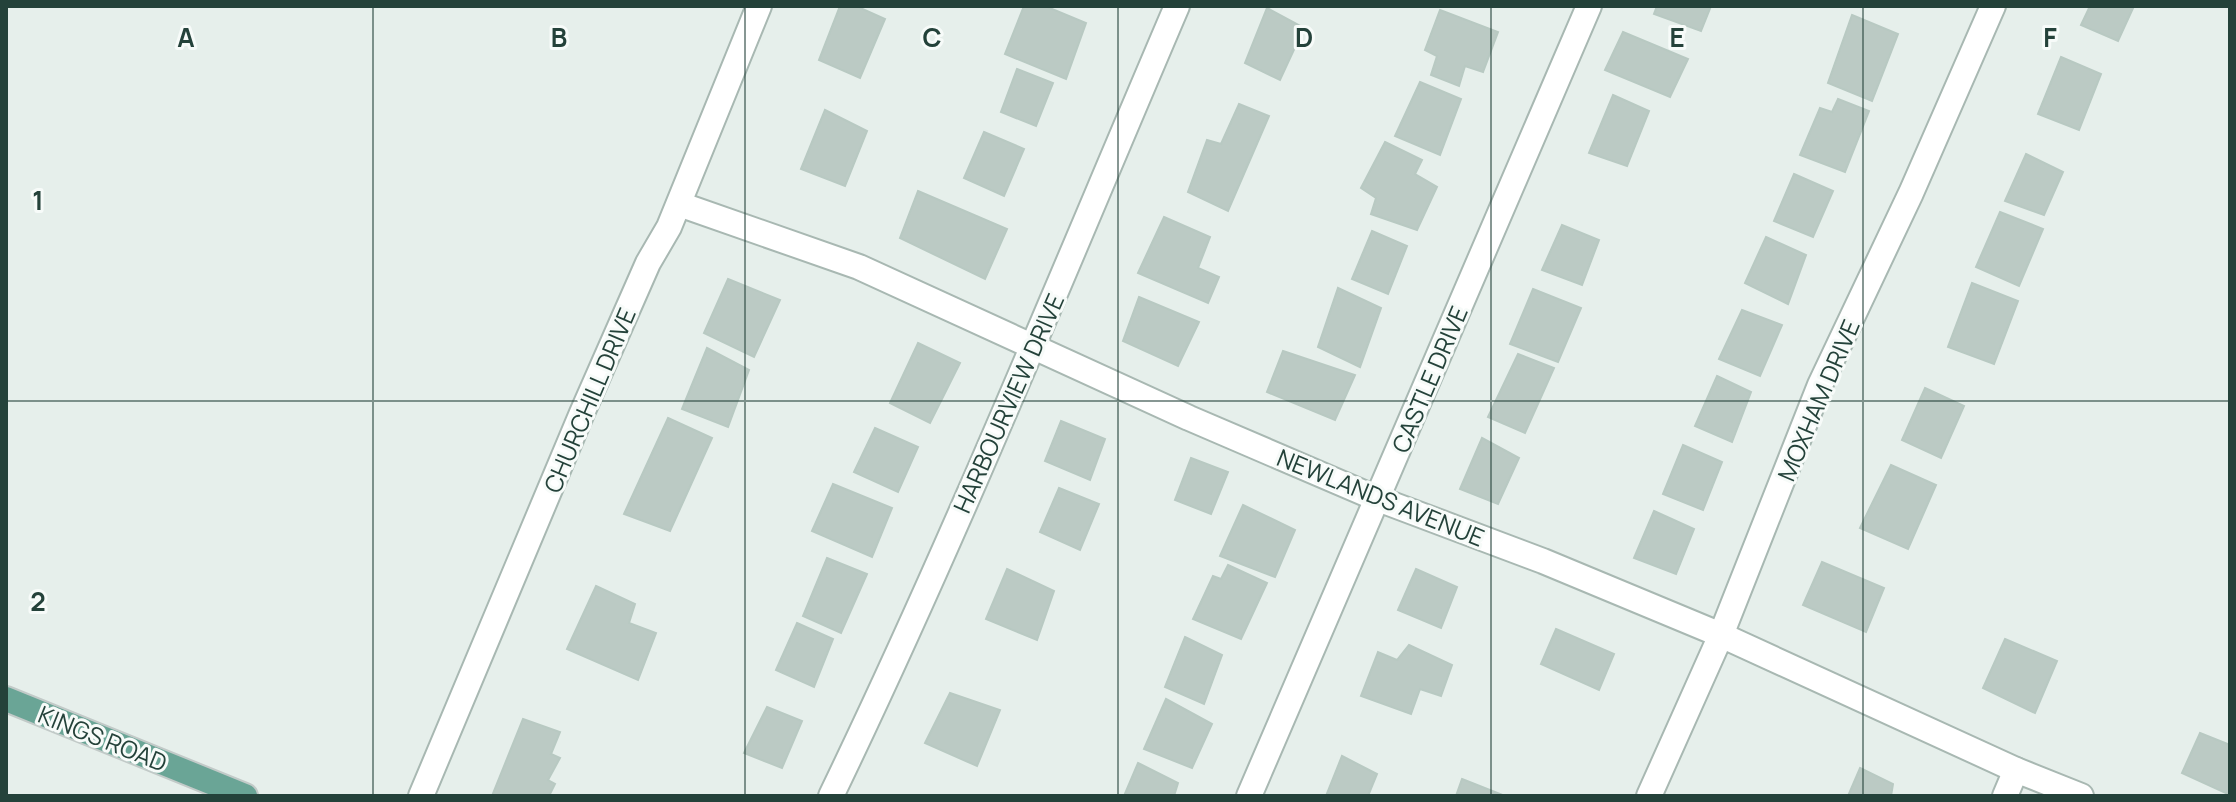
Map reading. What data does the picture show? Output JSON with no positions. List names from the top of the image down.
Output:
{
  "streets": {
    "main road": ["KINGS ROAD"],
    "street": [
      "CASTLE DRIVE",
      "CHURCHILL DRIVE",
      "MOXHAM DRIVE",
      "HARBOURVIEW DRIVE",
      "NEWLANDS AVENUE"
    ]
  },
  "crossings": [
    ["CASTLE DRIVE", "NEWLANDS AVENUE"],
    ["CHURCHILL DRIVE", "NEWLANDS AVENUE"],
    ["MOXHAM DRIVE", "NEWLANDS AVENUE"],
    ["HARBOURVIEW DRIVE", "NEWLANDS AVENUE"]
  ],
  "grid": {
    "columns": [
      "A",
      "B",
      "C",
      "D",
      "E",
      "F"
    ],
    "rows": ["1", "2"]
  }
}
